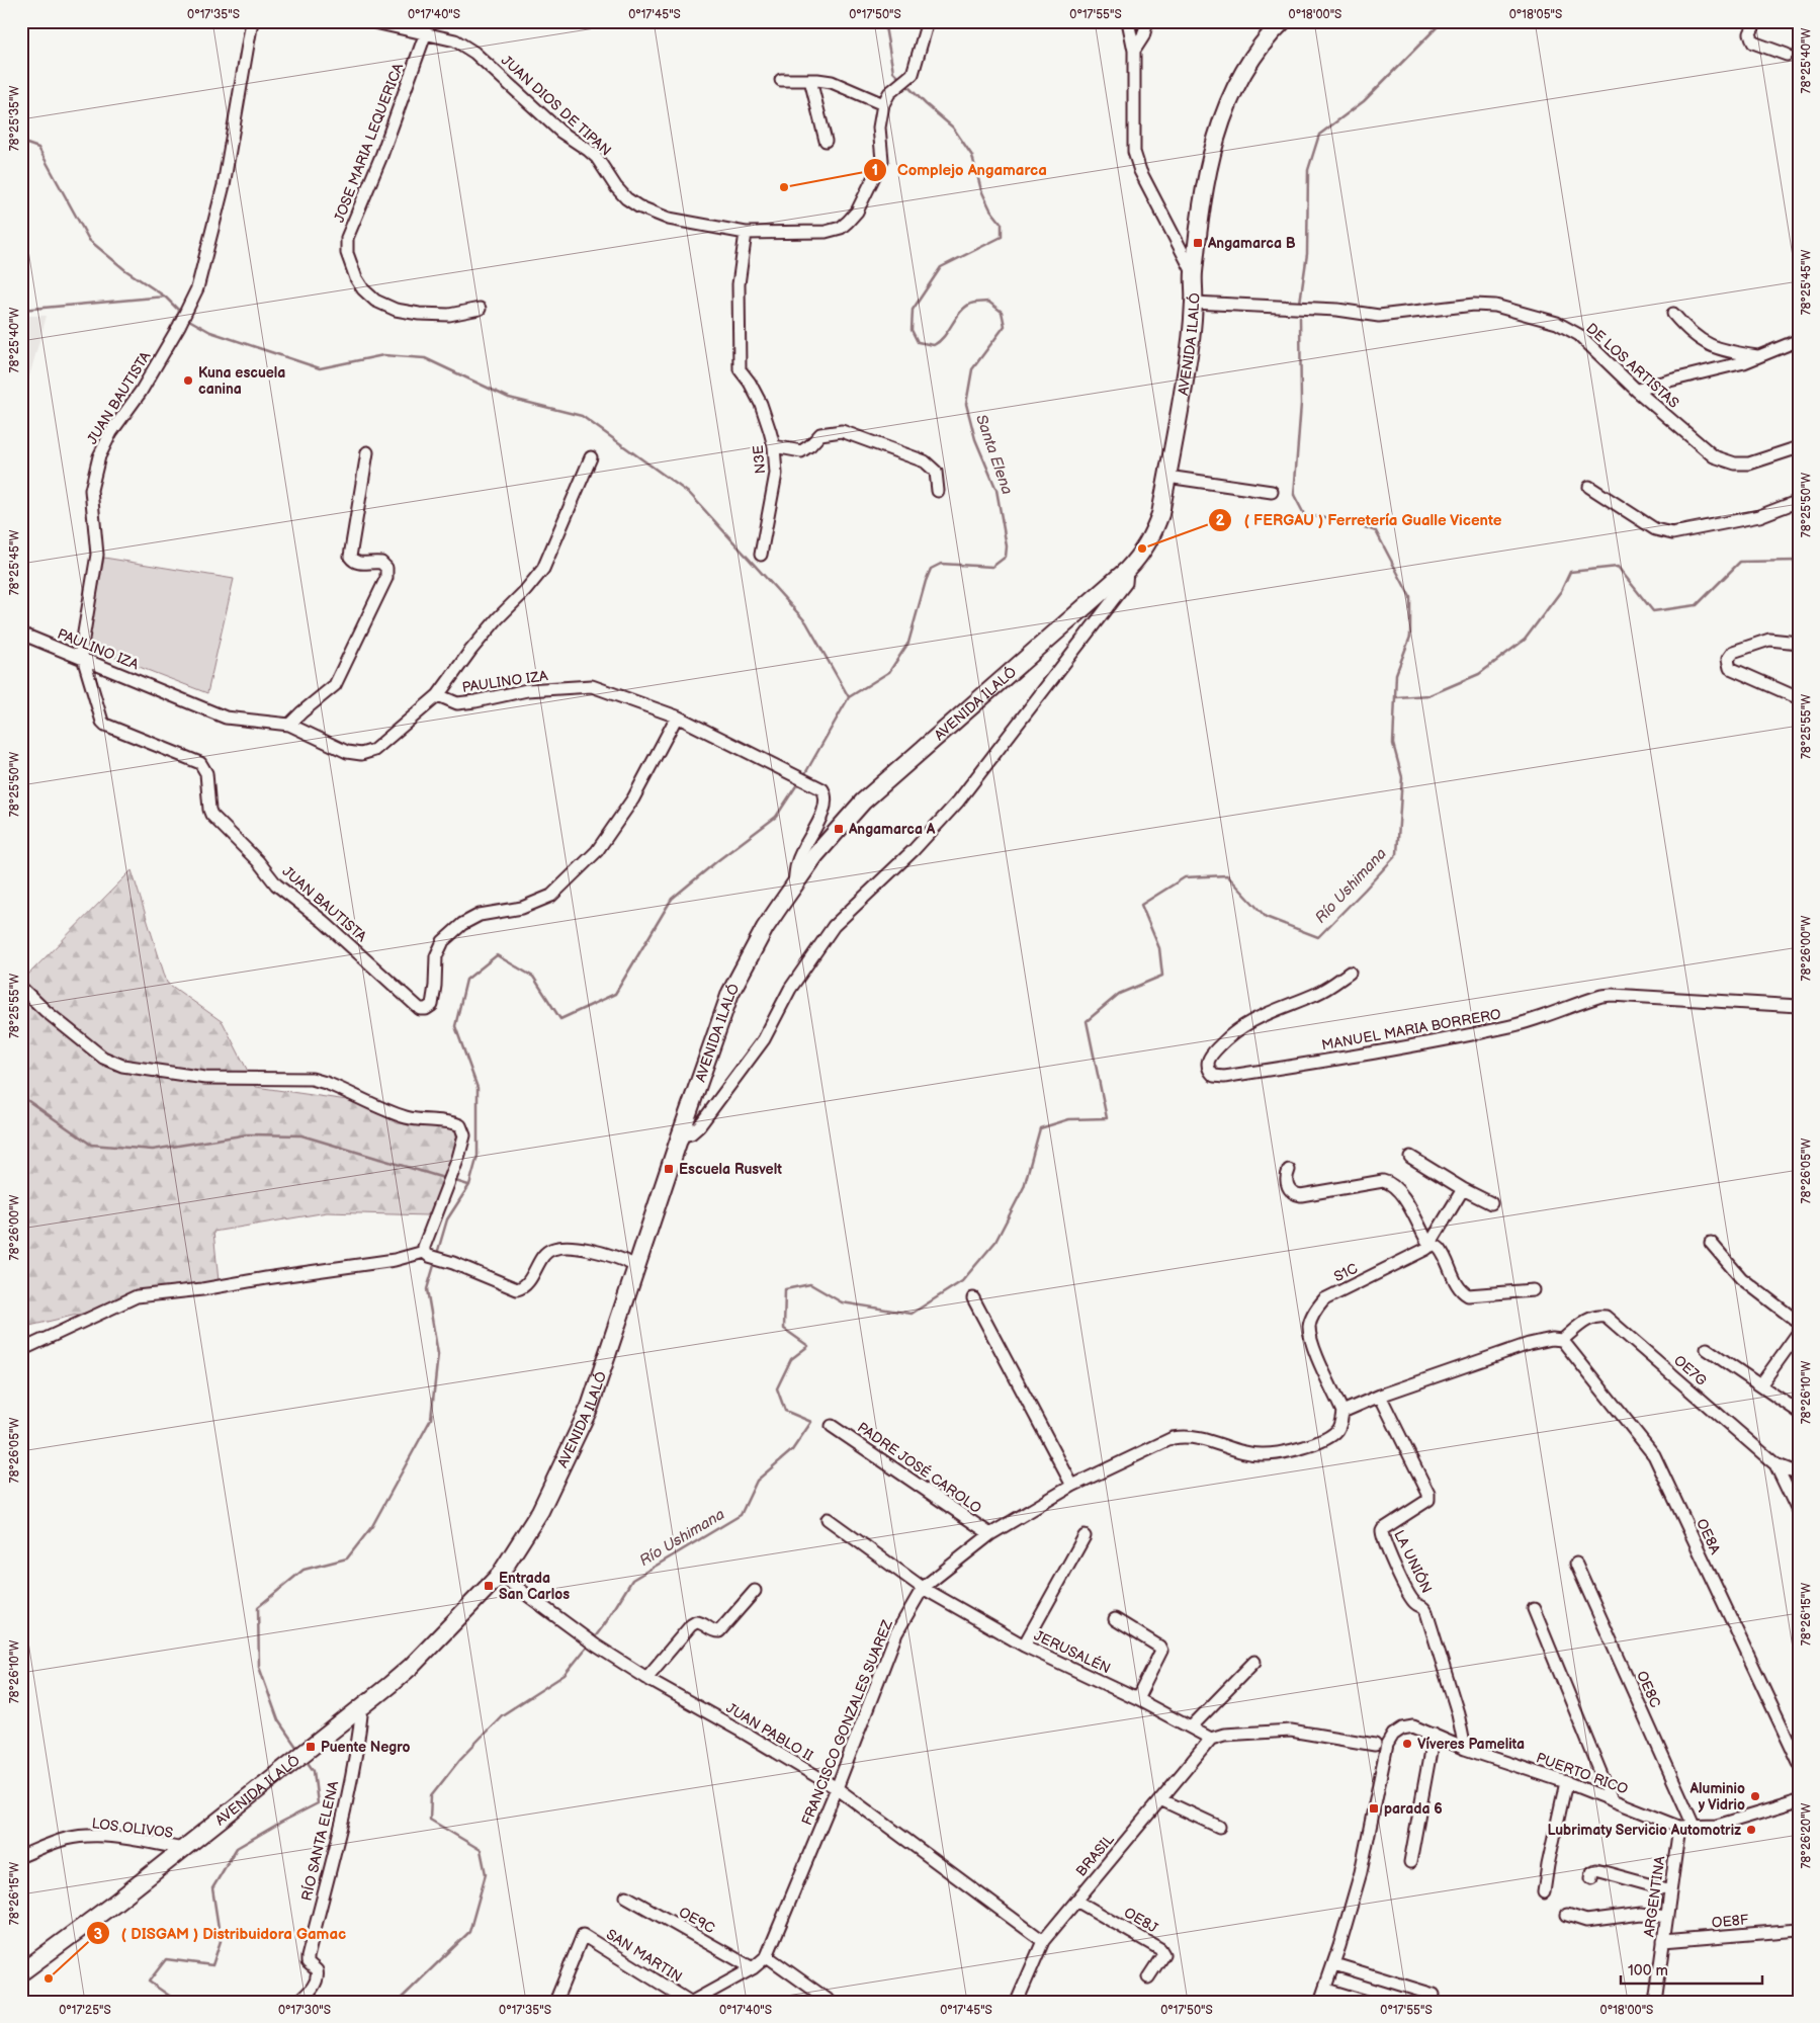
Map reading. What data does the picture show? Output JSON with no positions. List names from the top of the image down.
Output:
{
  "streets": {
    "main road": ["AVENIDA ILALÓ"],
    "street": [
      "JUAN DIOS DE TIPAN",
      "JOSE MARIA LEQUERICA",
      "DE LOS ARTISTAS",
      "JUAN BAUTISTA",
      "N3E",
      "PAULINO IZA",
      "MANUEL MARIA BORRERO",
      "S1C",
      "OE7G",
      "PADRE JOSÉ CAROLO",
      "OE8A",
      "LA UNIÓN",
      "JERUSALÉN",
      "OE8C",
      "FRANCISCO GONZALES SUAREZ",
      "JUAN PABLO II",
      "PUERTO RICO",
      "LOS OLIVOS",
      "RÍO SANTA ELENA",
      "BRASIL",
      "ARGENTINA",
      "OE9C",
      "OE8J",
      "OE8F",
      "SAN MARTIN"
    ]
  },
  "crossings": [
    ["JUAN DIOS DE TIPAN", "JOSE MARIA LEQUERICA"],
    ["JUAN DIOS DE TIPAN", "N3E"],
    ["AVENIDA ILALÓ", "DE LOS ARTISTAS"],
    ["AVENIDA ILALÓ", "PAULINO IZA"],
    ["AVENIDA ILALÓ", "JUAN PABLO II"],
    ["AVENIDA ILALÓ", "LOS OLIVOS"],
    ["AVENIDA ILALÓ", "RÍO SANTA ELENA"],
    ["JUAN BAUTISTA", "PAULINO IZA"],
    ["S1C", "FRANCISCO GONZALES SUAREZ"],
    ["OE7G", "OE8A"],
    ["PADRE JOSÉ CAROLO", "FRANCISCO GONZALES SUAREZ"],
    ["LA UNIÓN", "PUERTO RICO"],
    ["JERUSALÉN", "FRANCISCO GONZALES SUAREZ"],
    ["JERUSALÉN", "BRASIL"],
    ["OE8C", "PUERTO RICO"],
    ["FRANCISCO GONZALES SUAREZ", "JUAN PABLO II"],
    ["FRANCISCO GONZALES SUAREZ", "OE9C"],
    ["FRANCISCO GONZALES SUAREZ", "SAN MARTIN"],
    ["JUAN PABLO II", "BRASIL"],
    ["PUERTO RICO", "ARGENTINA"],
    ["BRASIL", "OE8J"],
    ["ARGENTINA", "OE8F"]
  ],
  "water": ["Santa Elena", "Río Ushimana"],
  "places": {
    "other": [
      "Complejo Angamarca",
      "Kuna escuela canina",
      "( FERGAU ) Ferretería Gualle Vicente",
      "Víveres Pamelita",
      "Aluminio y Vidrio",
      "Lubrimaty Servicio Automotriz",
      "( DISGAM ) Distribuidora Gamac"
    ],
    "transit": [
      "Angamarca B",
      "Angamarca A",
      "Escuela Rusvelt",
      "Entrada San Carlos",
      "Puente Negro",
      "parada 6"
    ]
  },
  "scale_bar": "100 m",
  "coordinates": [
    "0°17'35\"S",
    "0°17'40\"S",
    "0°17'45\"S",
    "0°17'50\"S",
    "0°17'55\"S",
    "0°18'00\"S",
    "0°18'05\"S",
    "78°25'40\"W",
    "78°25'35\"W",
    "78°25'45\"W",
    "78°25'50\"W",
    "78°25'55\"W",
    "78°26'00\"W",
    "78°26'05\"W",
    "78°26'10\"W",
    "78°26'15\"W",
    "78°26'20\"W",
    "0°17'25\"S",
    "0°17'30\"S"
  ]
}
